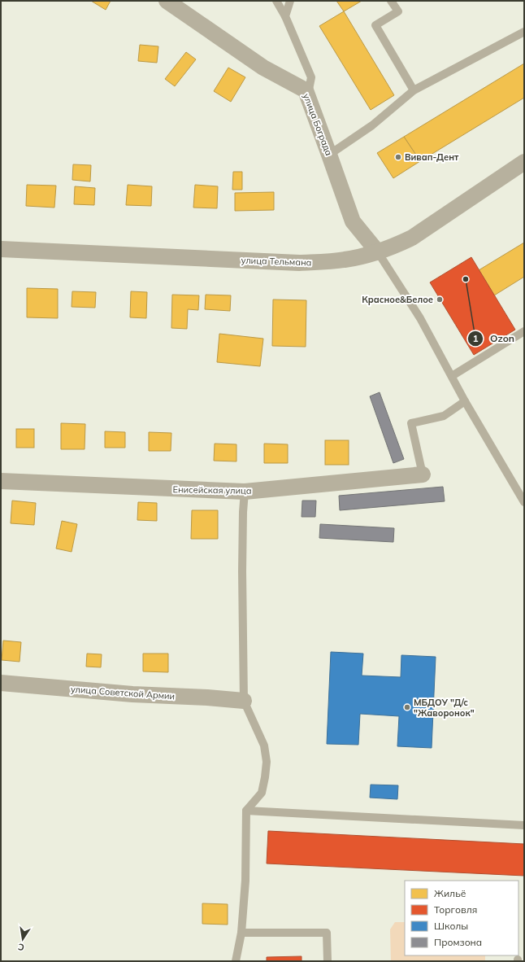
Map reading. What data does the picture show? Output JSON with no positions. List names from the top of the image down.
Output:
{
  "streets": {
    "street": [
      "улица Бограда",
      "улица Тельмана",
      "Енисейская улица",
      "улица Советской Армии"
    ]
  },
  "crossings": [
    ["улица Бограда", "улица Тельмана"]
  ],
  "places": [
    "Вивап-Дент",
    "Ozon",
    "Красное&Белое",
    "МБДОУ \"Д/с \"Жаворонок\""
  ],
  "legend": [
    "Жильё",
    "Торговля",
    "Школы",
    "Промзона"
  ],
  "north": "bottom"
}
